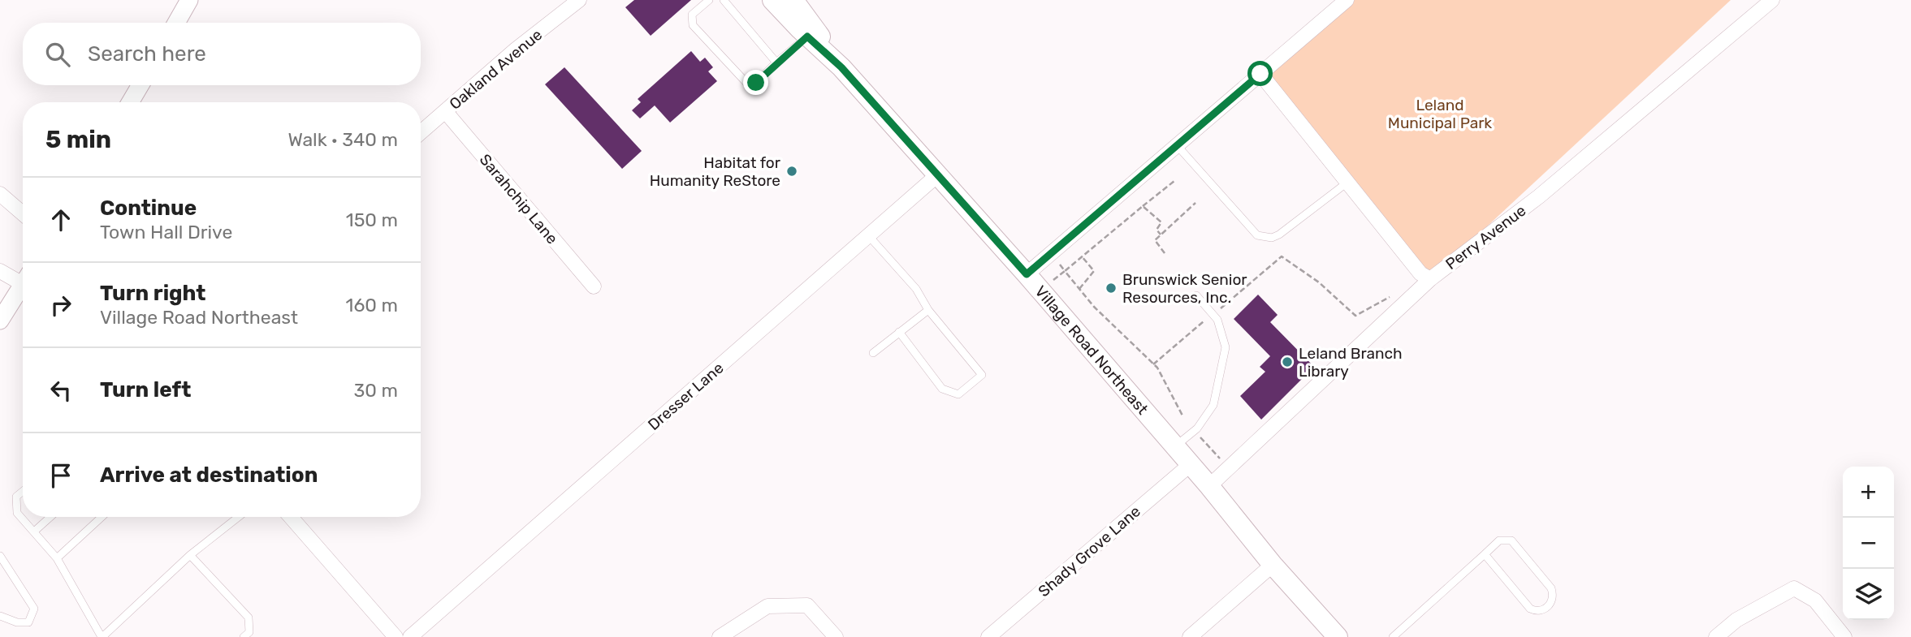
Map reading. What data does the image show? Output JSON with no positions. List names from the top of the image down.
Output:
{
  "streets": {
    "main road": ["Village Road Northeast"],
    "street": [
      "Oakland Avenue",
      "Sarahchip Lane",
      "Perry Avenue",
      "Dresser Lane",
      "Shady Grove Lane"
    ]
  },
  "crossings": [
    ["Oakland Avenue", "Sarahchip Lane"],
    ["Perry Avenue", "Village Road Northeast"],
    ["Village Road Northeast", "Dresser Lane"],
    ["Village Road Northeast", "Shady Grove Lane"]
  ],
  "parks": ["Leland Municipal Park"],
  "places": ["Habitat for Humanity ReStore", "Brunswick Senior Resources, Inc.", "Leland Branch Library"],
  "page": {
    "search": "Search here",
    "heading": ["5 min", "Walk · 340 m"],
    "list": [
      ["Continue", "Town Hall Drive", "150 m"],
      ["Turn right", "Village Road Northeast", "160 m"],
      ["Turn left", "30 m"],
      "Arrive at destination"
    ],
    "map_buttons": ["+", "−"]
  }
}
